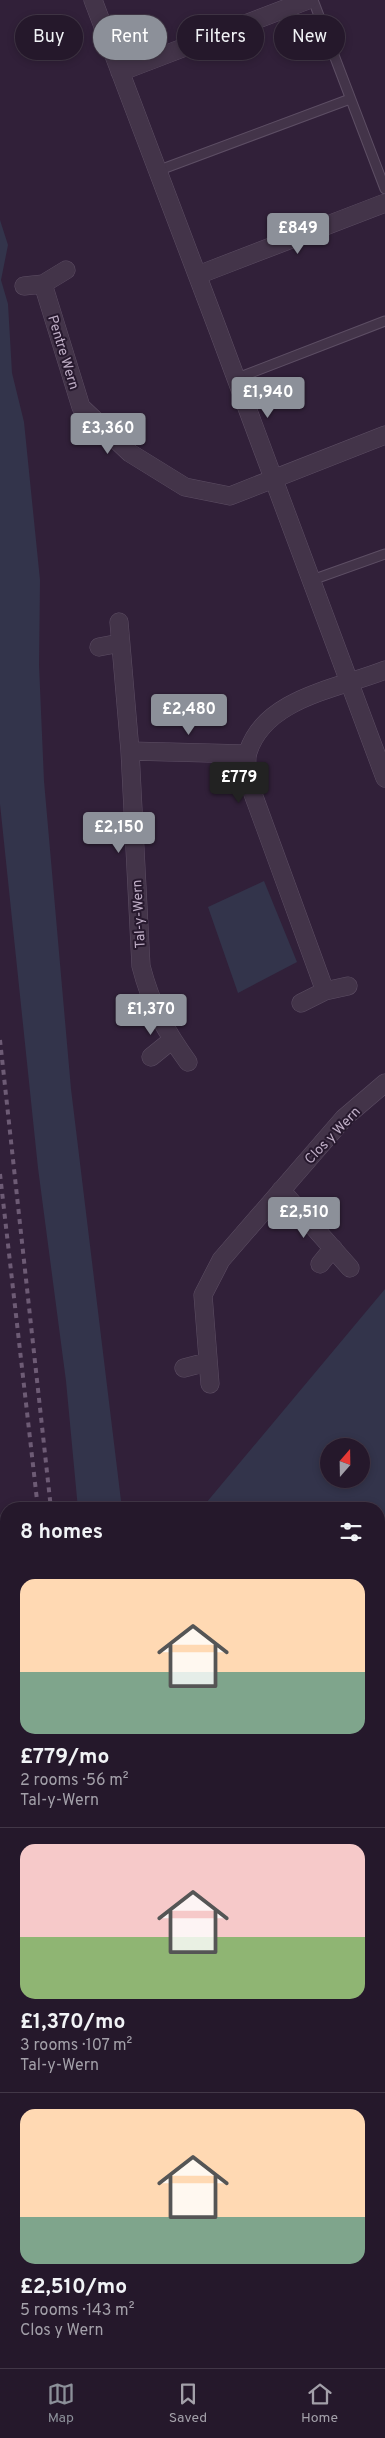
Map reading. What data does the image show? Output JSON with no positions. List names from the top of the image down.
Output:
{
  "streets": {
    "street": ["Pentre Wern", "Tal-y-Wern", "Clos y Wern"]
  },
  "north": "top",
  "page": {
    "chip": [
      "Buy",
      "Rent",
      "Filters",
      "New"
    ],
    "price": [
      "£849",
      "£1,940",
      "£3,360",
      "£2,480",
      "£779",
      "£2,150",
      "£1,370",
      "£2,510"
    ],
    "heading": "8 homes",
    "list": [
      {
        "name": "£779/mo",
        "note": "2 rooms · 56 m² · Tal-y-Wern"
      },
      {
        "name": "£1,370/mo",
        "note": "3 rooms · 107 m² · Tal-y-Wern"
      },
      {
        "name": "£2,510/mo",
        "note": "5 rooms · 143 m² · Clos y Wern"
      }
    ],
    "tabs": ["Map", "Saved", "Home"]
  }
}
